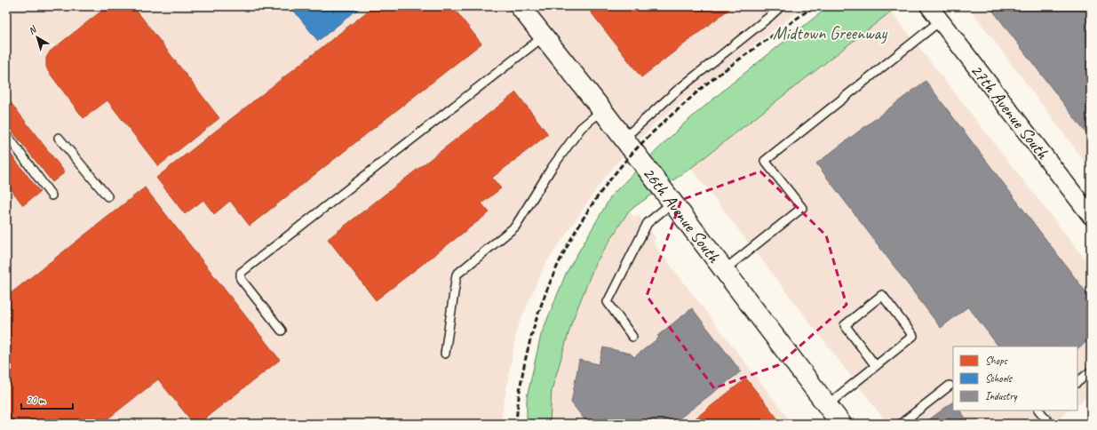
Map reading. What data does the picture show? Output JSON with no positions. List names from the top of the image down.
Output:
{
  "streets": {
    "street": ["27th Avenue South", "26th Avenue South"]
  },
  "parks": ["Midtown Greenway"],
  "legend": ["Shops", "Schools", "Industry"],
  "scale_bar": "20 m",
  "north": "top left"
}
